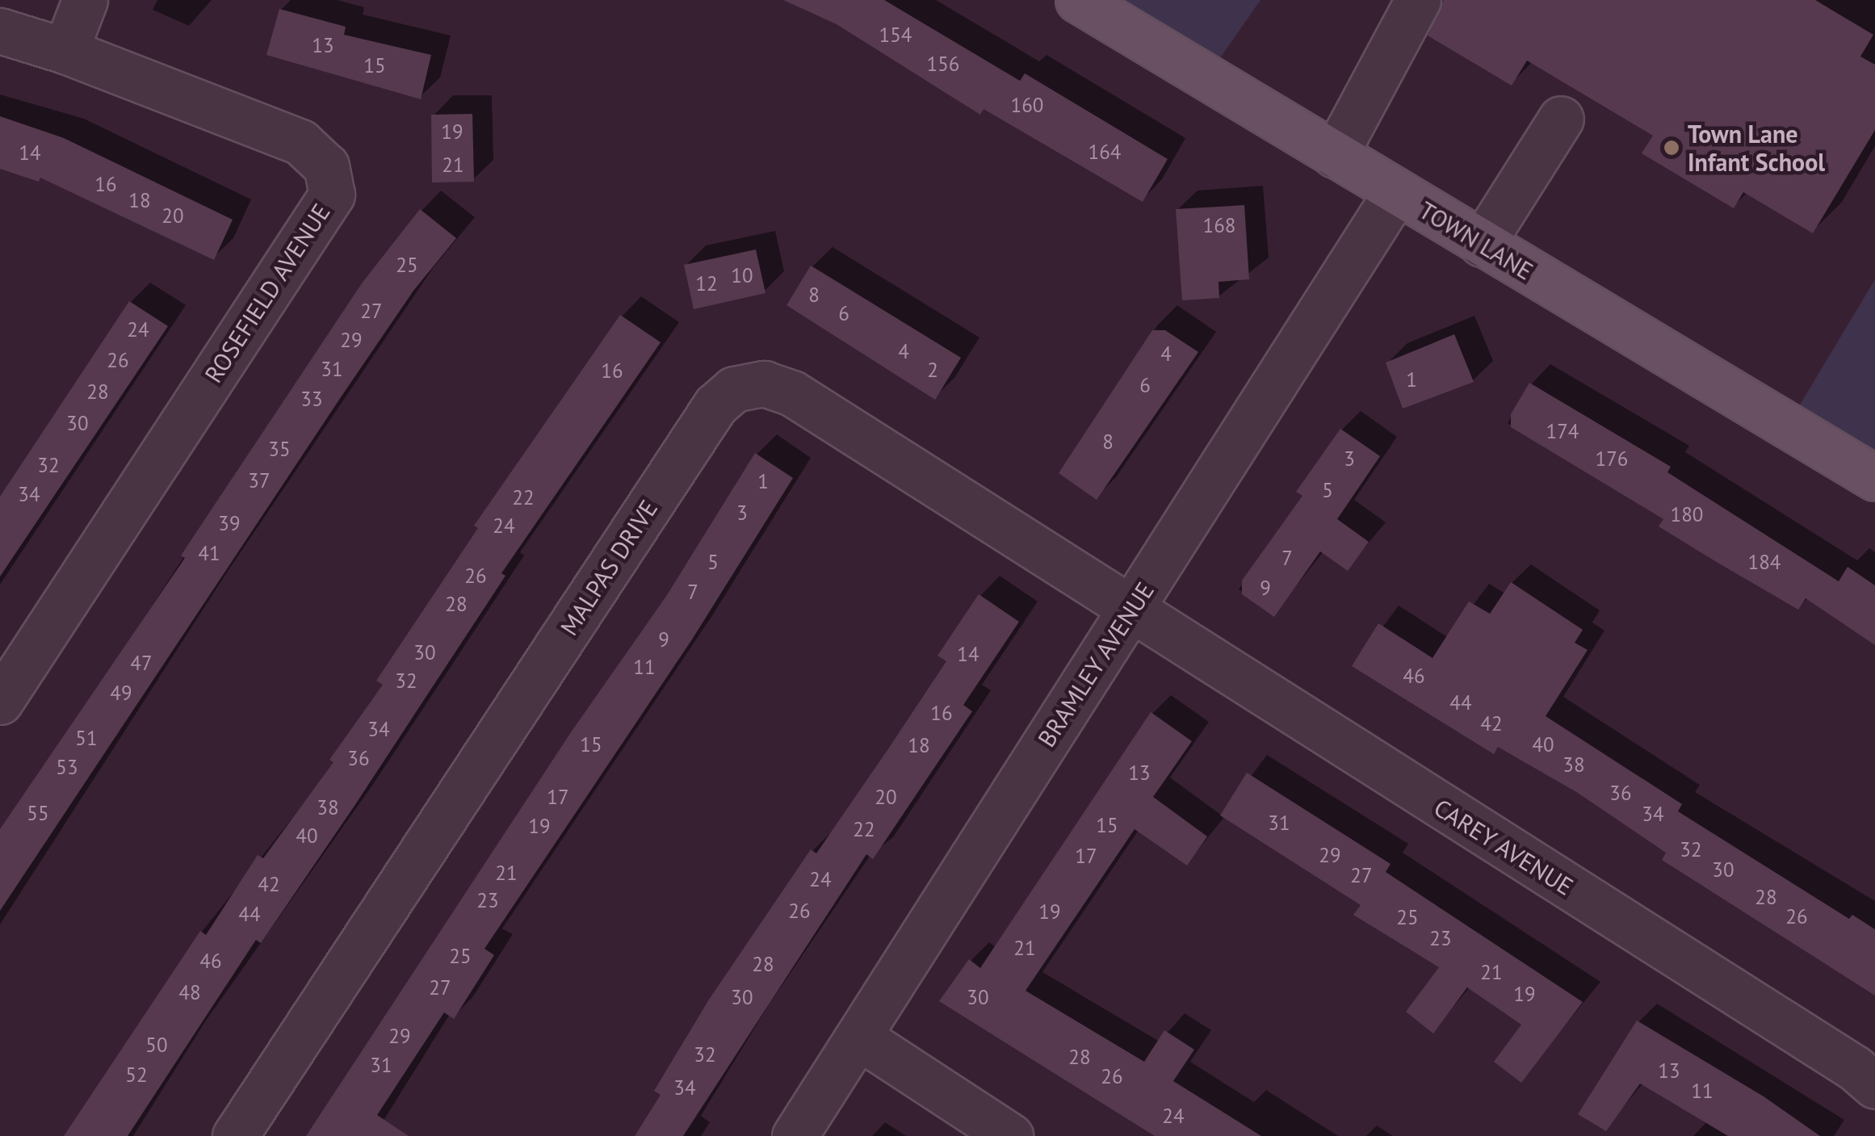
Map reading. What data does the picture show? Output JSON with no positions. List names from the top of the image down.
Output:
{
  "streets": {
    "main road": ["TOWN LANE"],
    "street": [
      "ROSEFIELD AVENUE",
      "MALPAS DRIVE",
      "BRAMLEY AVENUE",
      "CAREY AVENUE"
    ]
  },
  "crossings": [
    ["TOWN LANE", "BRAMLEY AVENUE"],
    ["MALPAS DRIVE", "BRAMLEY AVENUE"],
    ["MALPAS DRIVE", "CAREY AVENUE"],
    ["BRAMLEY AVENUE", "CAREY AVENUE"]
  ],
  "places": ["Town Lane Infant School"],
  "house_numbers": [
    "154",
    "13",
    "156",
    "15",
    "160",
    "19",
    "164",
    "14",
    "21",
    "16",
    "18",
    "20",
    "168",
    "25",
    "10",
    "12",
    "8",
    "27",
    "6",
    "24",
    "29",
    "4",
    "4",
    "26",
    "31",
    "2",
    "16",
    "1",
    "6",
    "28",
    "33",
    "30",
    "174",
    "8",
    "35",
    "3",
    "176",
    "32",
    "37",
    "1",
    "5",
    "34",
    "22",
    "3",
    "180",
    "39",
    "24",
    "41",
    "7",
    "5",
    "184",
    "26",
    "9",
    "7",
    "28",
    "9",
    "30",
    "14",
    "47",
    "11",
    "46",
    "32",
    "49",
    "44",
    "16",
    "42",
    "34",
    "51",
    "15",
    "40",
    "18",
    "36",
    "38",
    "53",
    "13",
    "36",
    "17",
    "20",
    "38",
    "55",
    "34",
    "31",
    "15",
    "19",
    "22",
    "40",
    "32",
    "29",
    "17",
    "30",
    "21",
    "27",
    "24",
    "42",
    "28",
    "23",
    "26",
    "19",
    "44",
    "26",
    "25",
    "23",
    "21",
    "25",
    "46",
    "28",
    "21",
    "27",
    "48",
    "19",
    "30",
    "30",
    "29",
    "50",
    "32",
    "28",
    "31",
    "13",
    "52",
    "26",
    "34",
    "11",
    "24"
  ]
}
